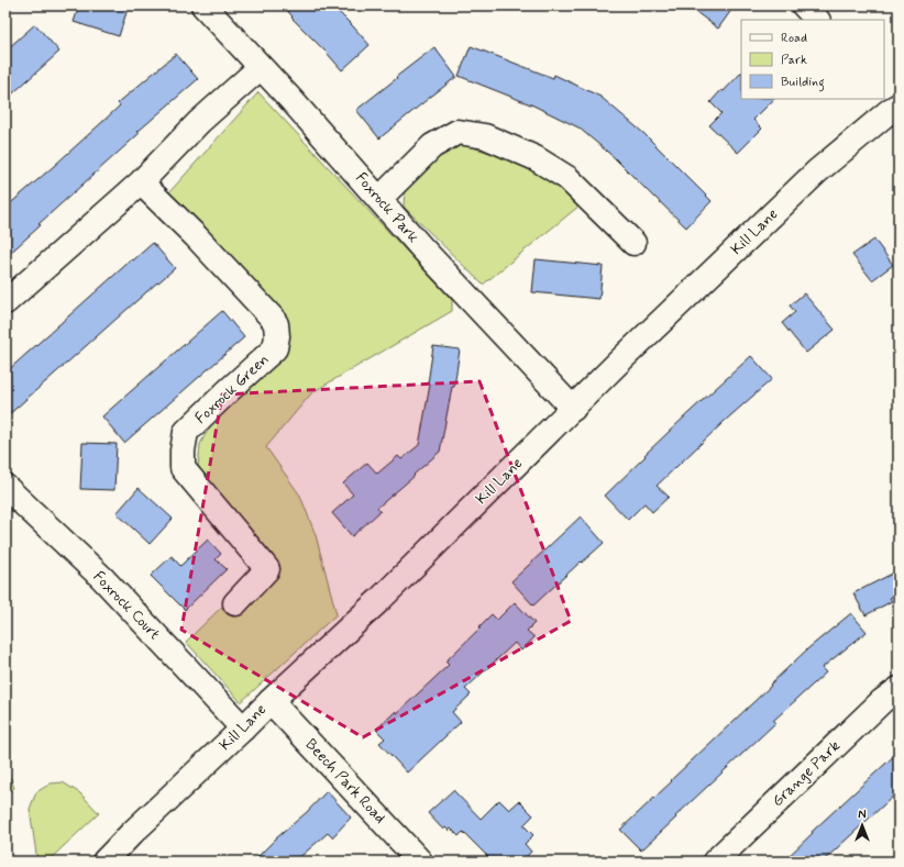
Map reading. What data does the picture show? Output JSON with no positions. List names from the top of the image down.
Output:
{
  "streets": {
    "street": [
      "Foxrock Park",
      "Kill Lane",
      "Foxrock Green",
      "Foxrock Court",
      "Grange Park",
      "Beech Park Road"
    ]
  },
  "crossings": [
    ["Foxrock Park", "Kill Lane"],
    ["Kill Lane", "Foxrock Court"],
    ["Kill Lane", "Beech Park Road"]
  ],
  "legend": ["Road", "Park", "Building"],
  "north": "top"
}
